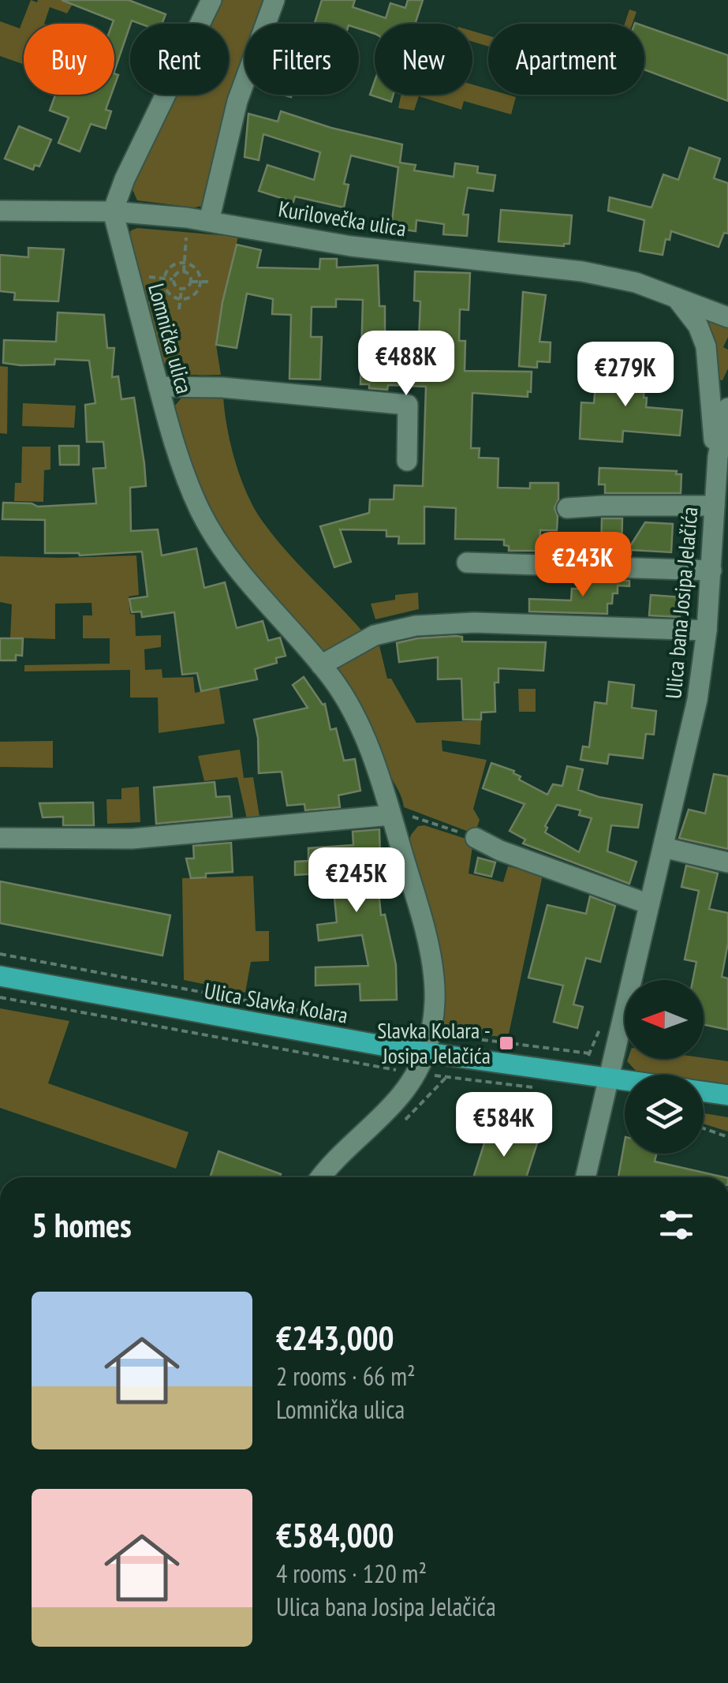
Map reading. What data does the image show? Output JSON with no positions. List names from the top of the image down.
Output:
{
  "streets": {
    "main road": ["Ulica Slavka Kolara"],
    "street": ["Kurilovečka ulica", "Lomnička ulica", "Ulica bana Josipa Jelačića"]
  },
  "crossings": [
    ["Kurilovečka ulica", "Lomnička ulica"],
    ["Lomnička ulica", "Ulica Slavka Kolara"],
    ["Ulica bana Josipa Jelačića", "Ulica Slavka Kolara"]
  ],
  "places": {
    "transit": ["Slavka Kolara - Josipa Jelačića"]
  },
  "north": "left",
  "page": {
    "chip": [
      "Buy",
      "Rent",
      "Filters",
      "New",
      "Apartment"
    ],
    "price": [
      "€488K",
      "€279K",
      "€243K",
      "€245K",
      "€584K"
    ],
    "heading": "5 homes",
    "list": [
      {
        "name": "€243,000",
        "note": "2 rooms · 66 m² · Lomnička ulica"
      },
      {
        "name": "€584,000",
        "note": "4 rooms · 120 m² · Ulica bana Josipa Jelačića"
      }
    ]
  }
}
